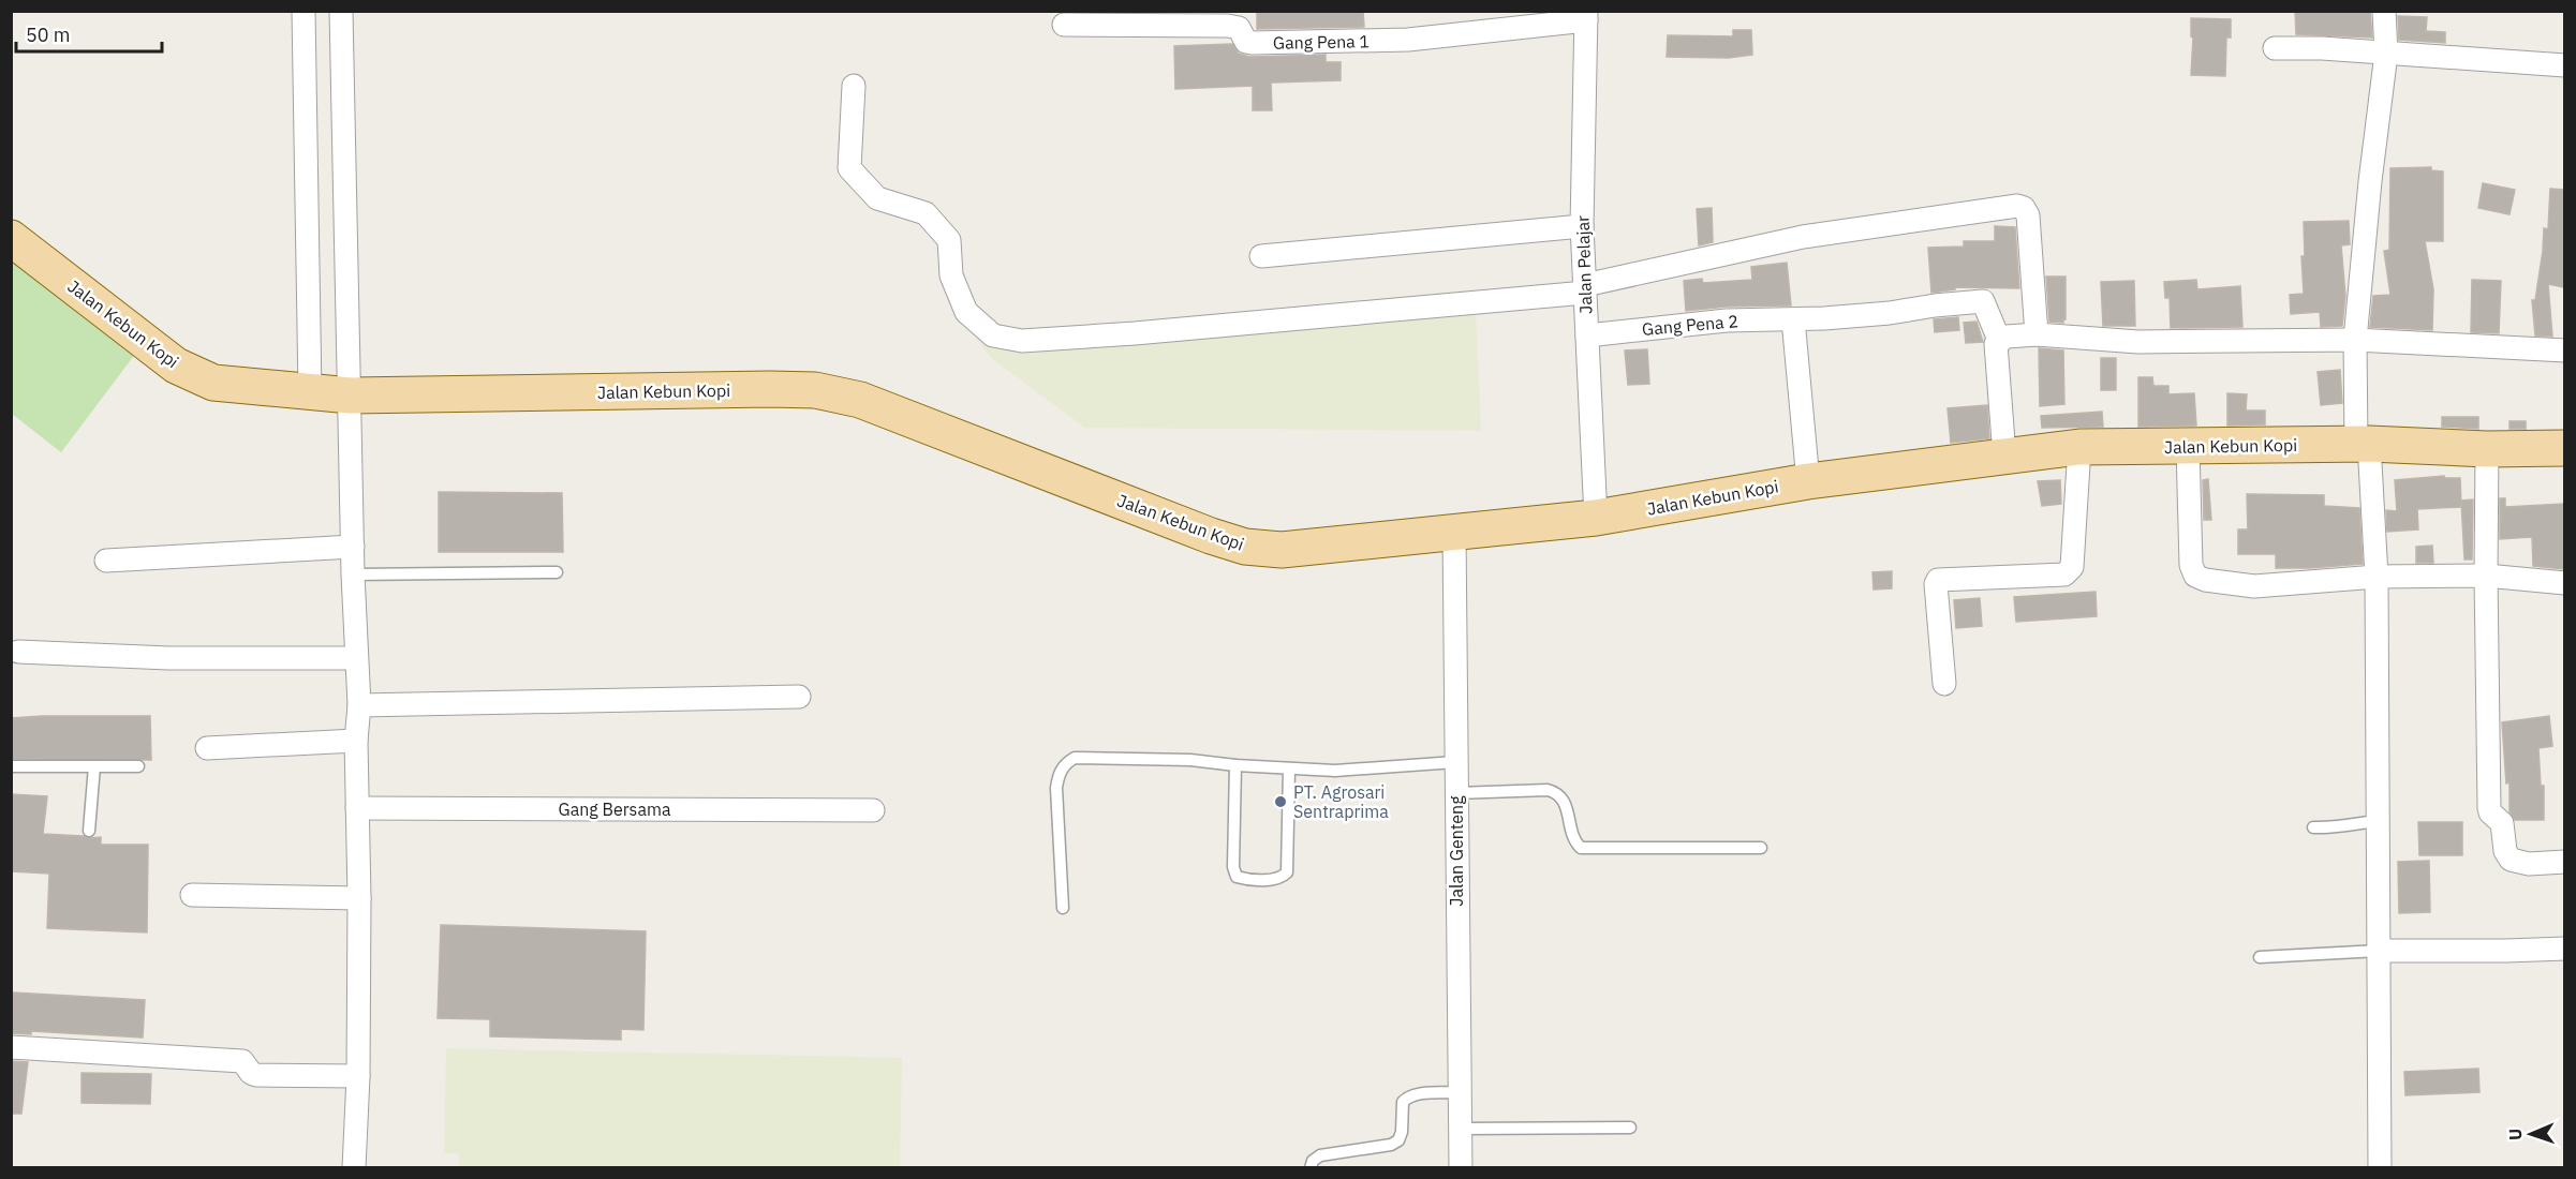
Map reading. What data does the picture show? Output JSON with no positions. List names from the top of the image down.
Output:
{
  "streets": {
    "main road": ["Jalan Kebun Kopi"],
    "street": [
      "Gang Pena 1",
      "Jalan Pelajar",
      "Gang Pena 2",
      "Gang Bersama",
      "Jalan Genteng"
    ]
  },
  "crossings": [
    ["Gang Pena 1", "Jalan Pelajar"],
    ["Jalan Pelajar", "Jalan Kebun Kopi"],
    ["Jalan Pelajar", "Gang Pena 2"],
    ["Jalan Kebun Kopi", "Jalan Genteng"]
  ],
  "places": ["PT. Agrosari Sentraprima"],
  "scale_bar": "50 m",
  "north": "left"
}
